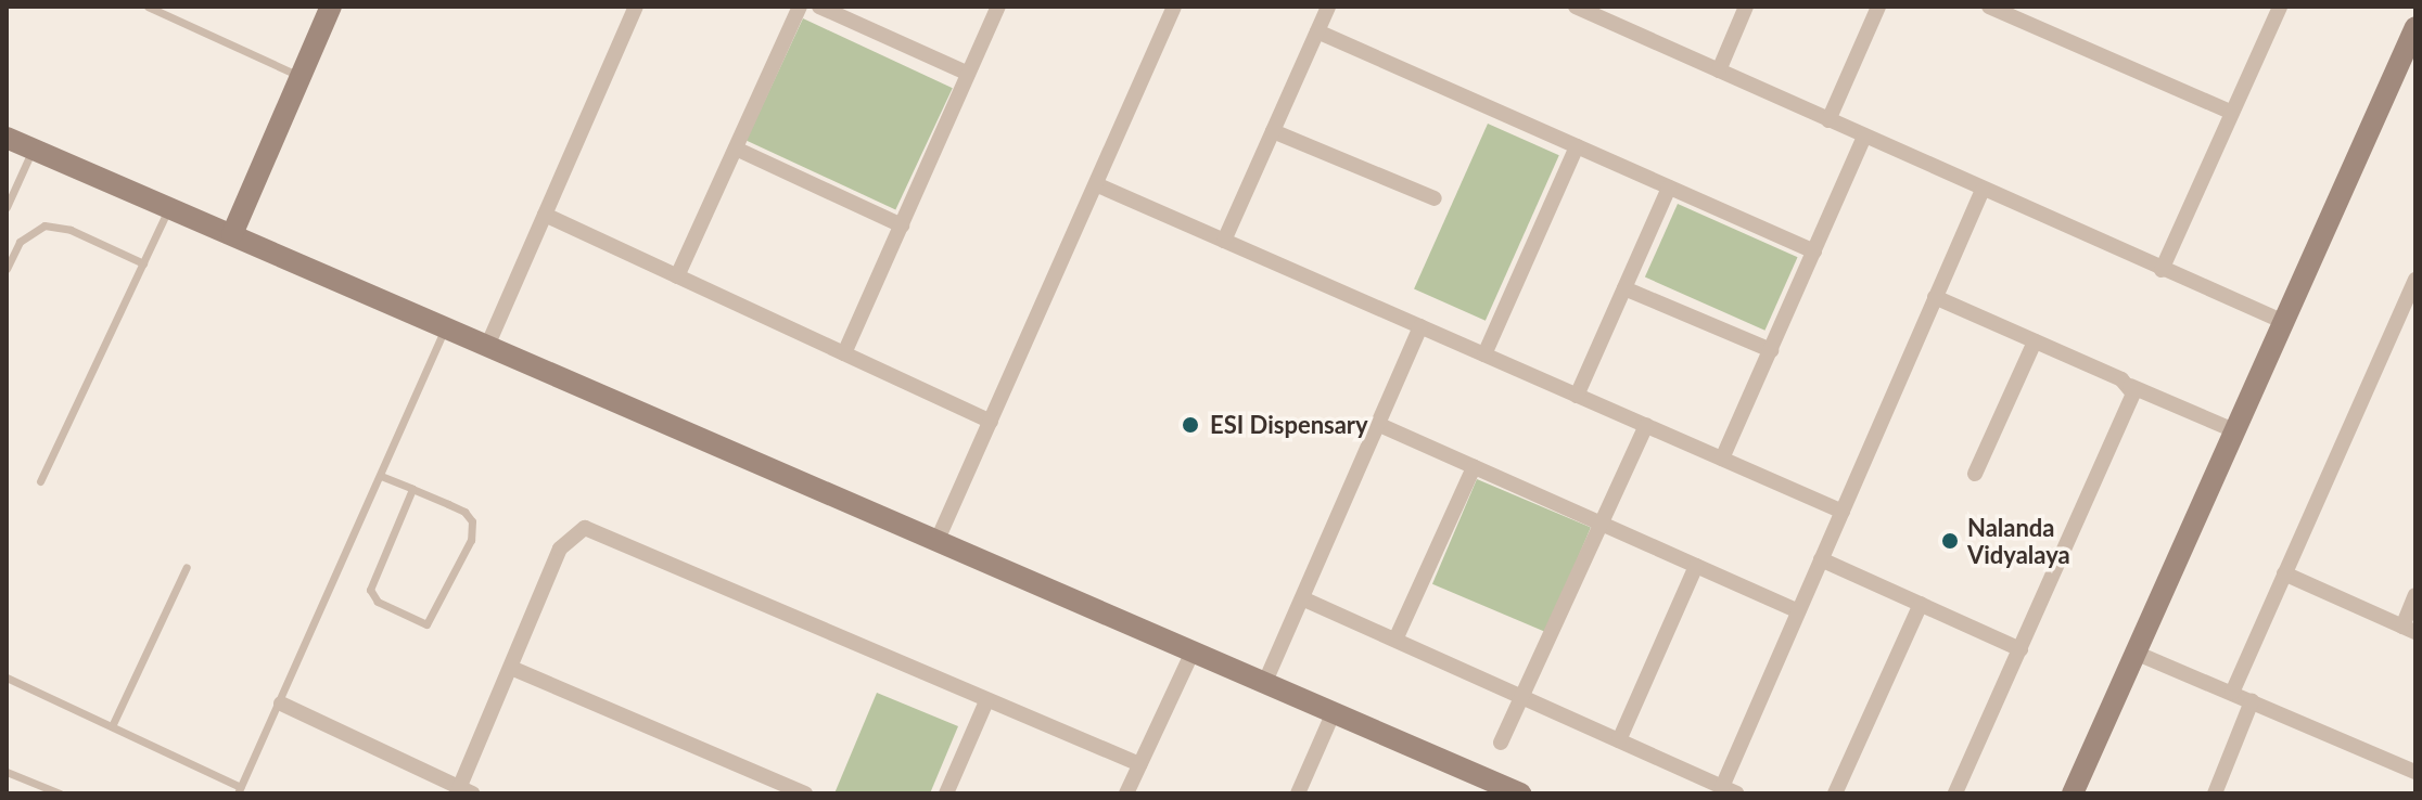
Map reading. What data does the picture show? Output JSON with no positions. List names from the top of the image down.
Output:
{
  "places": ["ESI Dispensary", "Nalanda Vidyalaya"]
}
